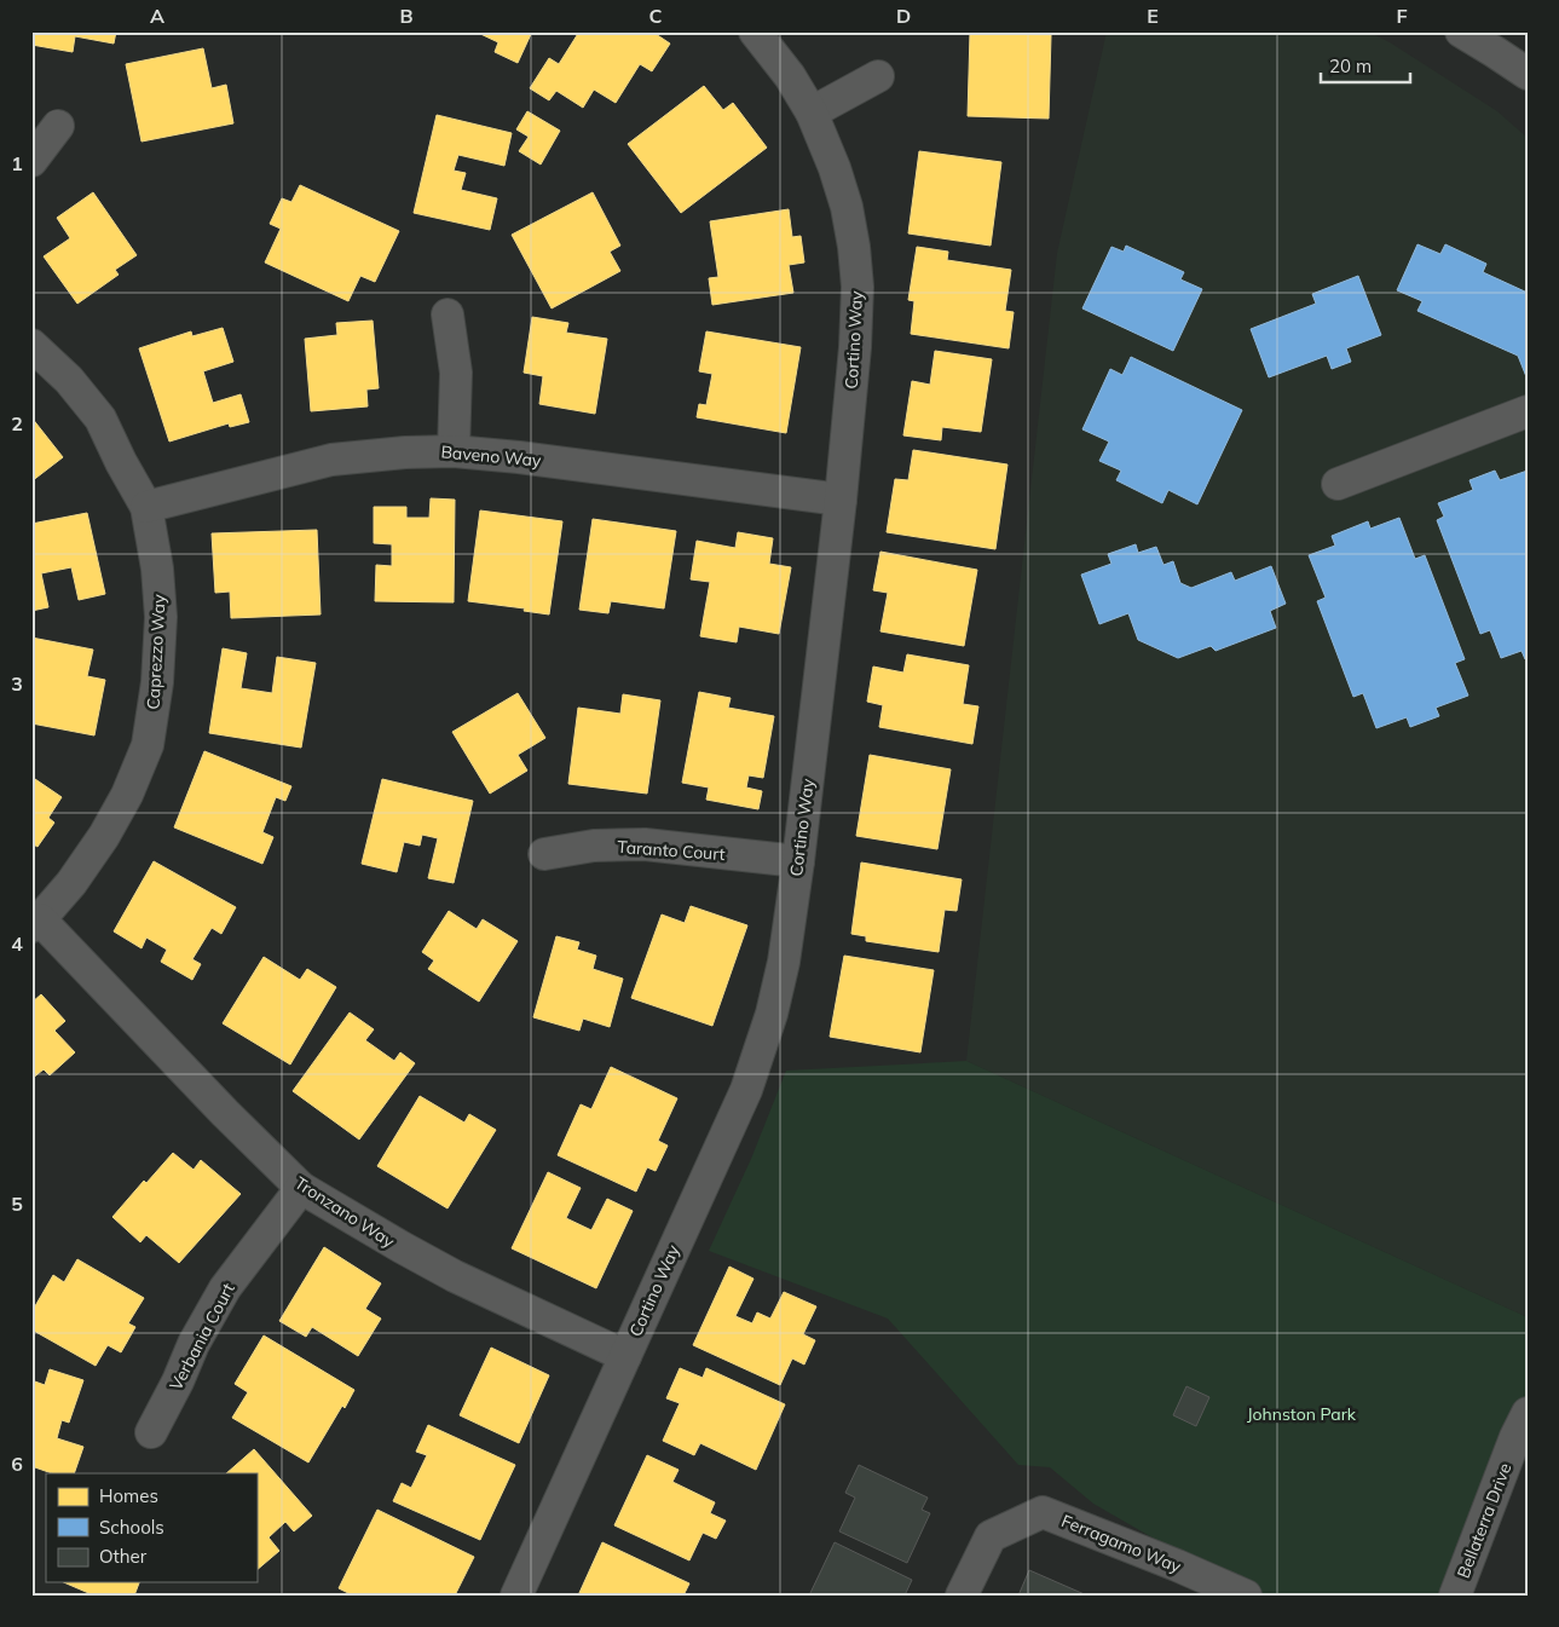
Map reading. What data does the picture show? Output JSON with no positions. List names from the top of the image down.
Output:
{
  "streets": {
    "street": [
      "Cortino Way",
      "Baveno Way",
      "Caprezzo Way",
      "Taranto Court",
      "Tronzano Way",
      "Verbania Court",
      "Bellaterra Drive",
      "Ferragamo Way"
    ]
  },
  "crossings": [
    ["Cortino Way", "Baveno Way"],
    ["Cortino Way", "Taranto Court"],
    ["Cortino Way", "Tronzano Way"],
    ["Baveno Way", "Caprezzo Way"],
    ["Caprezzo Way", "Tronzano Way"],
    ["Tronzano Way", "Verbania Court"]
  ],
  "parks": ["Johnston Park"],
  "legend": ["Homes", "Schools", "Other"],
  "scale_bar": "20 m",
  "grid": {
    "columns": [
      "A",
      "B",
      "C",
      "D",
      "E",
      "F"
    ],
    "rows": [
      "1",
      "2",
      "3",
      "4",
      "5",
      "6"
    ]
  }
}
